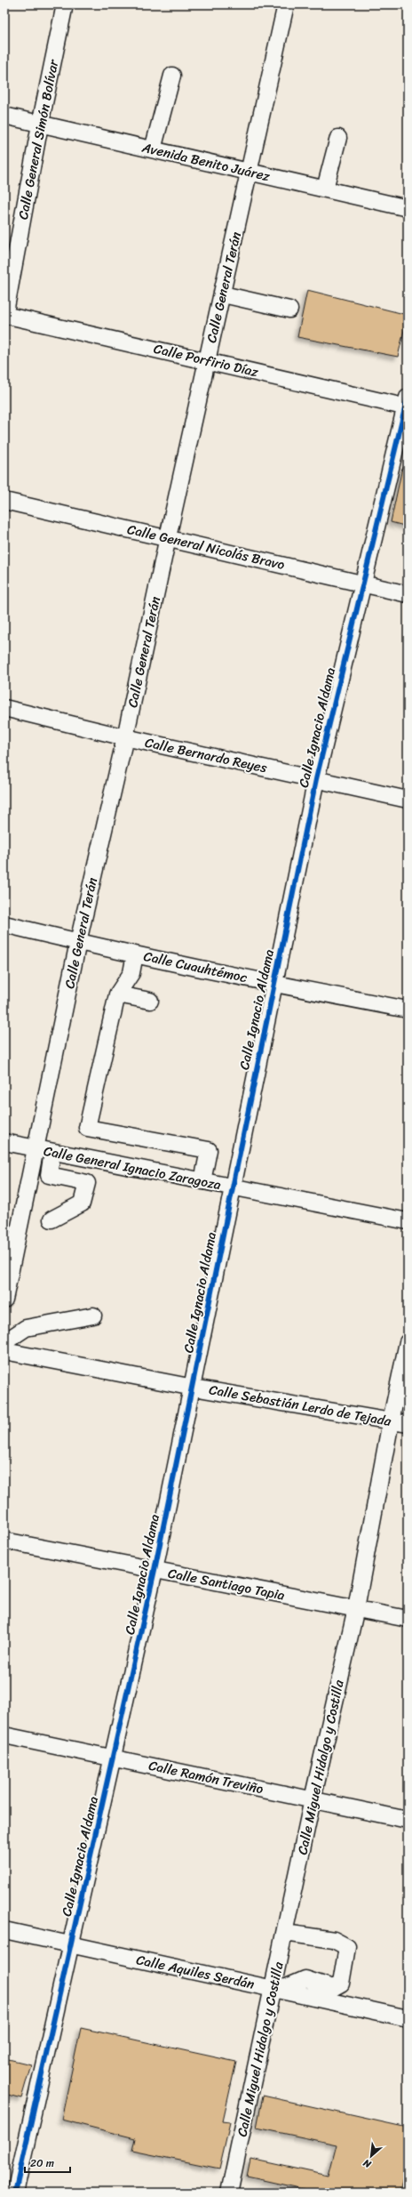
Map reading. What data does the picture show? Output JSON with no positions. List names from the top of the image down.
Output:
{
  "streets": {
    "street": [
      "Calle General Simón Bolívar",
      "Avenida Benito Juárez",
      "Calle General Terán",
      "Calle Porfirio Díaz",
      "Calle General Nicolás Bravo",
      "Calle Ignacio Aldama",
      "Calle Bernardo Reyes",
      "Calle Cuauhtémoc",
      "Calle General Ignacio Zaragoza",
      "Calle Sebastián Lerdo de Tejada",
      "Calle Santiago Tapia",
      "Calle Miguel Hidalgo y Costilla",
      "Calle Ramón Treviño",
      "Calle Aquiles Serdán"
    ]
  },
  "crossings": [
    ["Calle General Simón Bolívar", "Avenida Benito Juárez"],
    ["Calle General Simón Bolívar", "Calle Porfirio Díaz"],
    ["Avenida Benito Juárez", "Calle General Terán"],
    ["Calle General Terán", "Calle Porfirio Díaz"],
    ["Calle General Terán", "Calle General Nicolás Bravo"],
    ["Calle General Terán", "Calle Bernardo Reyes"],
    ["Calle General Terán", "Calle Cuauhtémoc"],
    ["Calle General Terán", "Calle General Ignacio Zaragoza"],
    ["Calle Porfirio Díaz", "Calle Ignacio Aldama"],
    ["Calle General Nicolás Bravo", "Calle Ignacio Aldama"],
    ["Calle Ignacio Aldama", "Calle Bernardo Reyes"],
    ["Calle Ignacio Aldama", "Calle Cuauhtémoc"],
    ["Calle Ignacio Aldama", "Calle General Ignacio Zaragoza"],
    ["Calle Ignacio Aldama", "Calle Sebastián Lerdo de Tejada"],
    ["Calle Ignacio Aldama", "Calle Santiago Tapia"],
    ["Calle Ignacio Aldama", "Calle Ramón Treviño"],
    ["Calle Ignacio Aldama", "Calle Aquiles Serdán"],
    ["Calle Sebastián Lerdo de Tejada", "Calle Miguel Hidalgo y Costilla"],
    ["Calle Santiago Tapia", "Calle Miguel Hidalgo y Costilla"],
    ["Calle Miguel Hidalgo y Costilla", "Calle Ramón Treviño"],
    ["Calle Miguel Hidalgo y Costilla", "Calle Aquiles Serdán"]
  ],
  "scale_bar": "20 m",
  "north": "bottom left"
}
